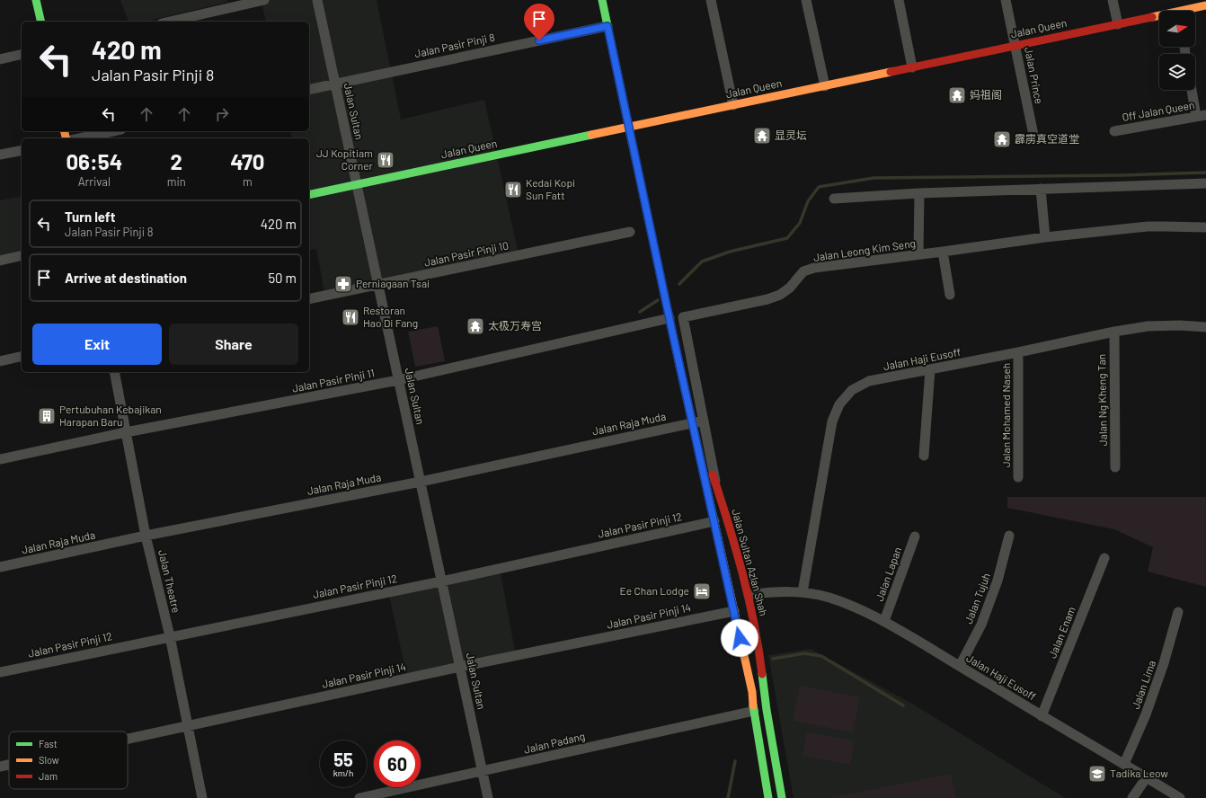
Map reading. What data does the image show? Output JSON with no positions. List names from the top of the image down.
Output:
{
  "streets": {
    "main road": ["Jalan Queen", "Jalan Sultan Azlan Shah"],
    "street": [
      "Jalan Pasir Pinji 8",
      "Jalan Prince",
      "Jalan Sultan",
      "Off Jalan Queen",
      "Jalan Leong Kim Seng",
      "Jalan Pasir Pinji 10",
      "Jalan Haji Eusoff",
      "Jalan Pasir Pinji 11",
      "Jalan Ng Kheng Tan",
      "Jalan Mohamed Naseh",
      "Jalan Raja Muda",
      "Jalan Pasir Pinji 12",
      "Jalan Lapan",
      "Jalan Theatre",
      "Jalan Tujuh",
      "Jalan Pasir Pinji 14",
      "Jalan Enam",
      "Jalan Lima",
      "Jalan Padang"
    ]
  },
  "crossings": [
    ["Jalan Queen", "Jalan Prince"],
    ["Jalan Queen", "Jalan Sultan"],
    ["Jalan Queen", "Jalan Sultan Azlan Shah"],
    ["Jalan Pasir Pinji 8", "Jalan Sultan"],
    ["Jalan Pasir Pinji 8", "Jalan Sultan Azlan Shah"],
    ["Jalan Sultan", "Jalan Pasir Pinji 10"],
    ["Jalan Sultan", "Jalan Pasir Pinji 11"],
    ["Jalan Sultan", "Jalan Raja Muda"],
    ["Jalan Sultan", "Jalan Pasir Pinji 12"],
    ["Jalan Sultan", "Jalan Pasir Pinji 14"],
    ["Jalan Sultan", "Jalan Padang"],
    ["Jalan Leong Kim Seng", "Jalan Raja Muda"],
    ["Jalan Leong Kim Seng", "Jalan Sultan Azlan Shah"],
    ["Jalan Haji Eusoff", "Jalan Ng Kheng Tan"],
    ["Jalan Haji Eusoff", "Jalan Mohamed Naseh"],
    ["Jalan Haji Eusoff", "Jalan Sultan Azlan Shah"],
    ["Jalan Haji Eusoff", "Jalan Lapan"],
    ["Jalan Haji Eusoff", "Jalan Tujuh"],
    ["Jalan Haji Eusoff", "Jalan Enam"],
    ["Jalan Haji Eusoff", "Jalan Lima"],
    ["Jalan Pasir Pinji 11", "Jalan Sultan Azlan Shah"],
    ["Jalan Pasir Pinji 11", "Jalan Theatre"],
    ["Jalan Raja Muda", "Jalan Sultan Azlan Shah"],
    ["Jalan Raja Muda", "Jalan Theatre"],
    ["Jalan Pasir Pinji 12", "Jalan Sultan Azlan Shah"],
    ["Jalan Pasir Pinji 12", "Jalan Theatre"],
    ["Jalan Sultan Azlan Shah", "Jalan Pasir Pinji 14"],
    ["Jalan Sultan Azlan Shah", "Jalan Padang"],
    ["Jalan Theatre", "Jalan Pasir Pinji 14"]
  ],
  "places": {
    "temple": [
      "妈祖阁",
      "显灵坛",
      "霹雳真空道堂",
      "太极万寿宫"
    ],
    "restaurant": ["JJ Kopitiam Corner", "Kedai Kopi Sun Fatt", "Restoran Hao Di Fang"],
    "pharmacy": ["Perniagaan Tsai"],
    "building": ["Pertubuhan Kebajikan Harapan Baru"],
    "hotel": ["Ee Chan Lodge"],
    "school or university": ["Tadika Leow"]
  },
  "legend": ["Fast", "Slow", "Jam"],
  "north": "right",
  "page": {
    "turn": ["420 m", "Jalan Pasir Pinji 8"],
    "eta": [
      "06:54",
      "Arrival",
      "2",
      "min",
      "470",
      "m"
    ],
    "list": [
      {
        "name": "Turn left",
        "note": "Jalan Pasir Pinji 8",
        "value": "420 m"
      },
      {
        "name": "Arrive at destination",
        "value": "50 m"
      }
    ],
    "buttons": ["Exit", "Share"],
    "speed": "55 km/h",
    "limit": "60"
  }
}
